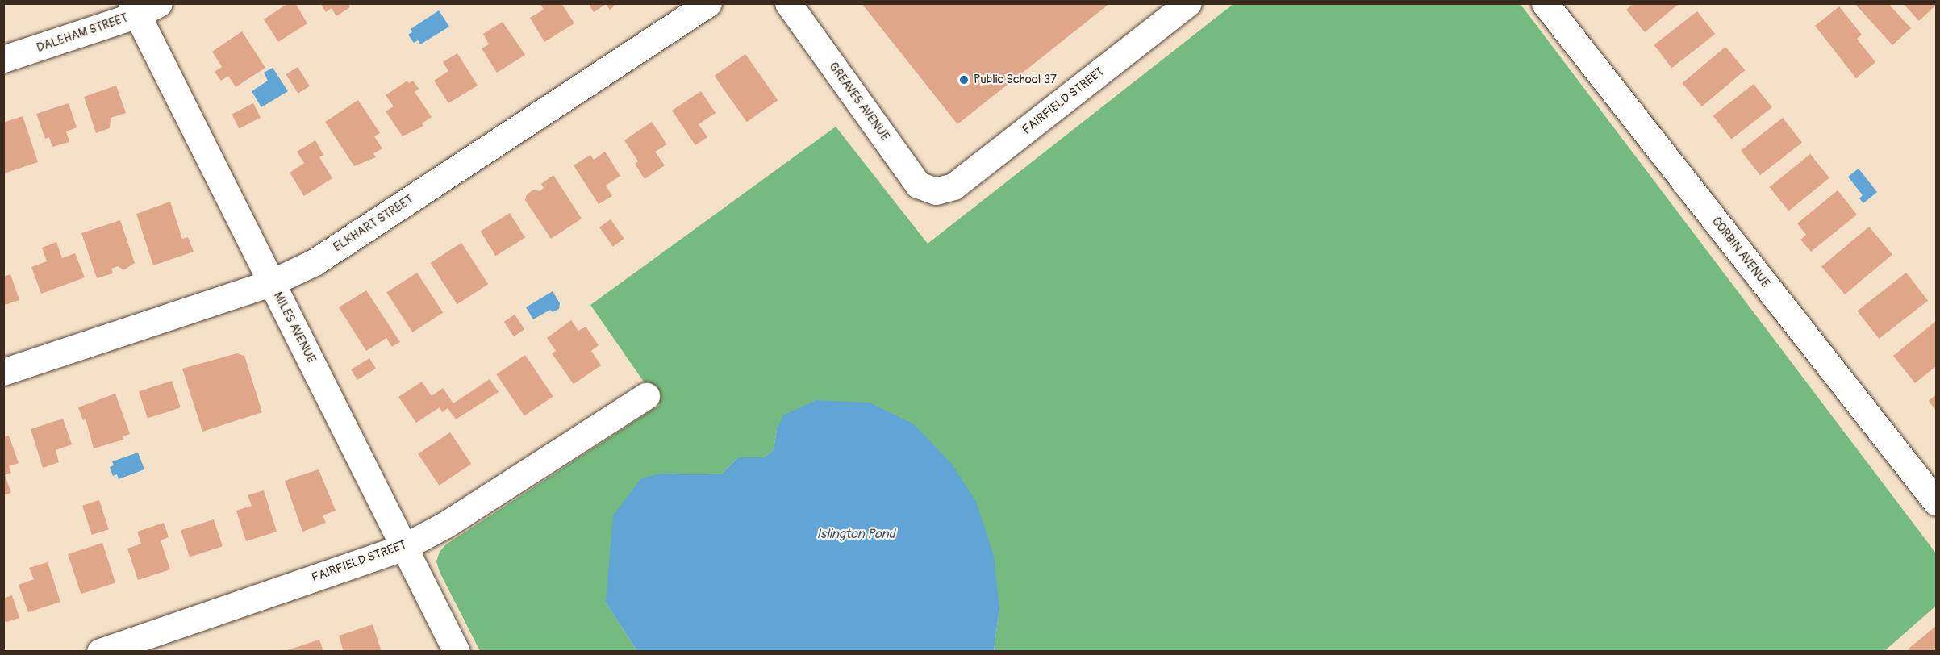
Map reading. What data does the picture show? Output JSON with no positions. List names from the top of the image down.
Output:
{
  "streets": {
    "street": [
      "DALEHAM STREET",
      "FAIRFIELD STREET",
      "GREAVES AVENUE",
      "ELKHART STREET",
      "CORBIN AVENUE",
      "MILES AVENUE"
    ]
  },
  "crossings": [
    ["DALEHAM STREET", "MILES AVENUE"],
    ["FAIRFIELD STREET", "GREAVES AVENUE"],
    ["FAIRFIELD STREET", "MILES AVENUE"],
    ["ELKHART STREET", "MILES AVENUE"]
  ],
  "water": ["Islington Pond"],
  "places": ["Public School 37"]
}
